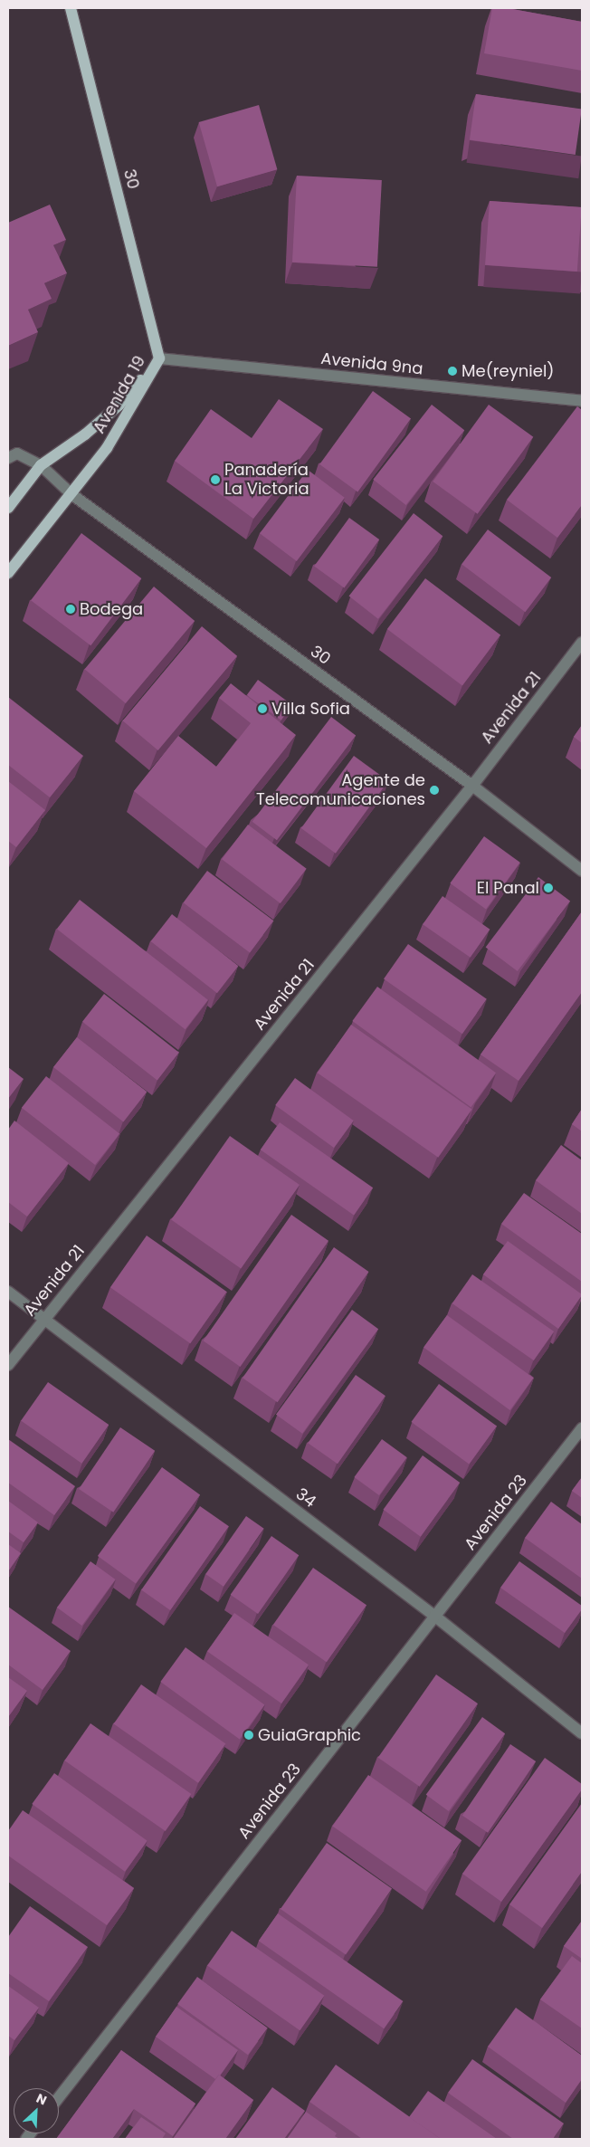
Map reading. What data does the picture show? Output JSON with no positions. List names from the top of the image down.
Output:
{
  "streets": {
    "main road": ["30", "Avenida 19"],
    "street": [
      "Avenida 9na",
      "Avenida 21",
      "34",
      "Avenida 23"
    ]
  },
  "crossings": [
    ["30", "Avenida 9na"],
    ["30", "Avenida 19"],
    ["30", "Avenida 21"],
    ["Avenida 9na", "Avenida 19"],
    ["Avenida 21", "34"],
    ["34", "Avenida 23"]
  ],
  "places": [
    "Me(reyniel)",
    "Panadería La Victoria",
    "Bodega",
    "Villa Sofia",
    "Agente de Telecomunicaciones",
    "El Panal",
    "GuiaGraphic"
  ],
  "north": "top right"
}
